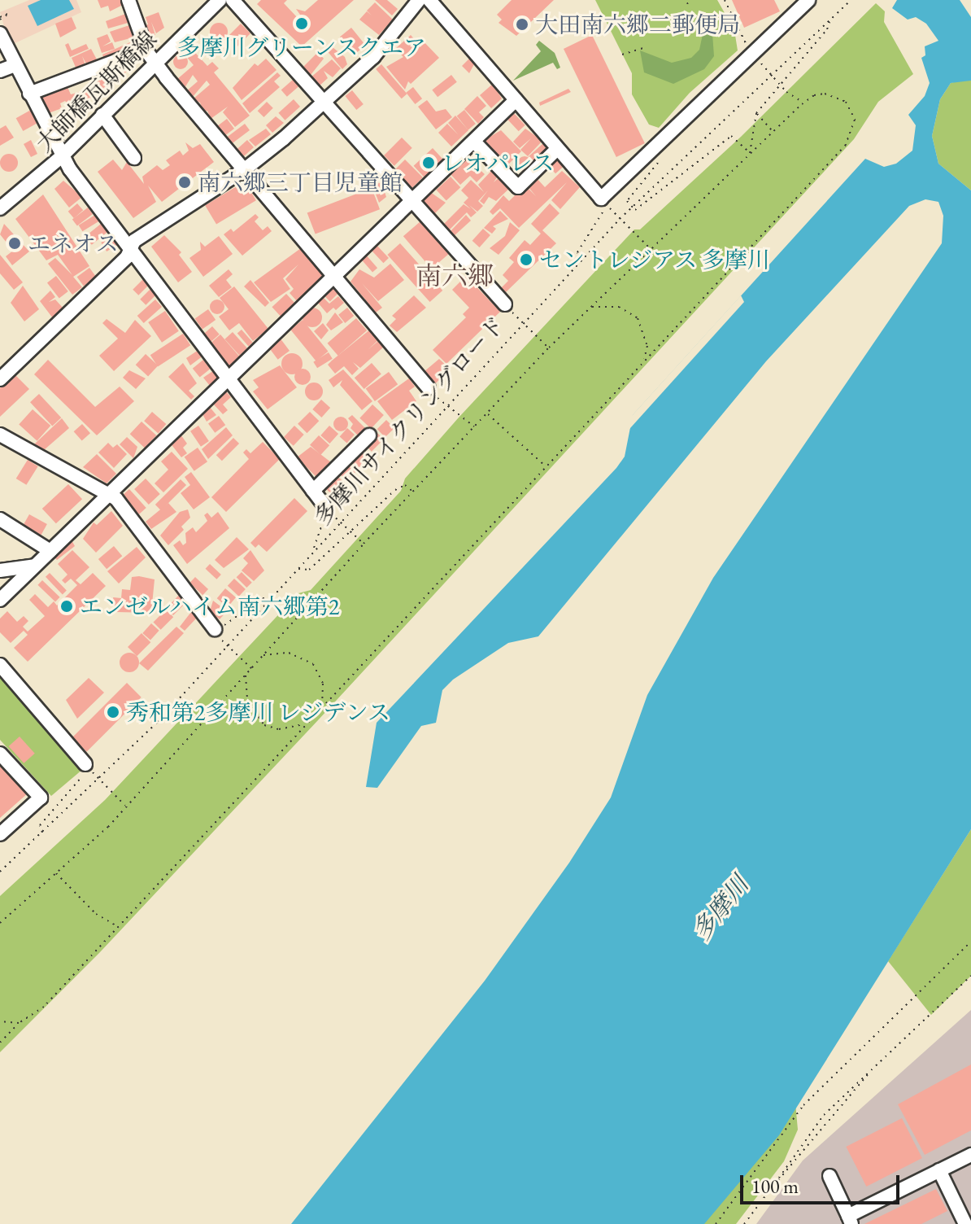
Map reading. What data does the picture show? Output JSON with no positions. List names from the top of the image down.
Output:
{
  "streets": {
    "street": ["大師橋瓦斯橋線"],
    "path": ["多摩川サイクリングロード"]
  },
  "districts": ["南六郷"],
  "water": ["多摩川"],
  "places": [
    "多摩川グリーンスクエア",
    "大田南六郷二郵便局",
    "レオパレス",
    "南六郷三丁目児童館",
    "エネオス",
    "セントレジアス 多摩川",
    "エンゼルハイム南六郷第2",
    "秀和第2多摩川 レジデンス"
  ],
  "scale_bar": "100 m"
}
